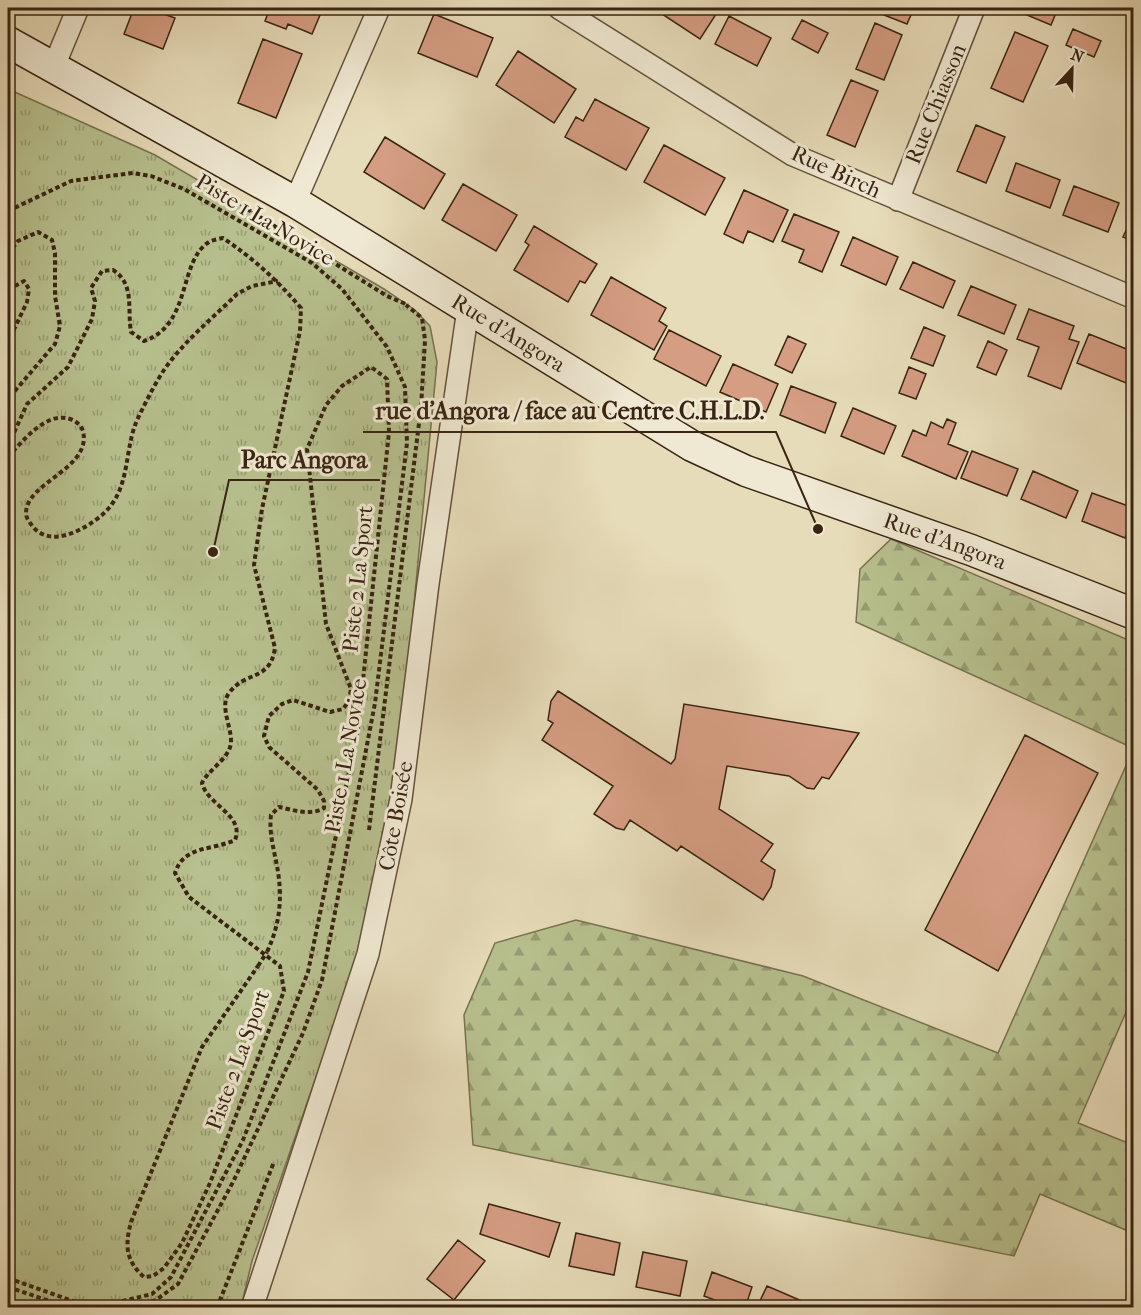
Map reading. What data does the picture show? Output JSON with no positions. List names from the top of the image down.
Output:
{
  "streets": {
    "street": [
      "Rue Chiasson",
      "Rue Birch",
      "Rue d'Angora",
      "Côte Boisée"
    ],
    "path": ["Piste 1 La Novice", "Piste 2 La Sport"]
  },
  "crossings": [
    ["Rue Chiasson", "Rue Birch"],
    ["Rue d'Angora", "Côte Boisée"]
  ],
  "places": ["rue d'Angora / face au Centre C.H.L.D.", "Parc Angora"],
  "north": "top"
}
